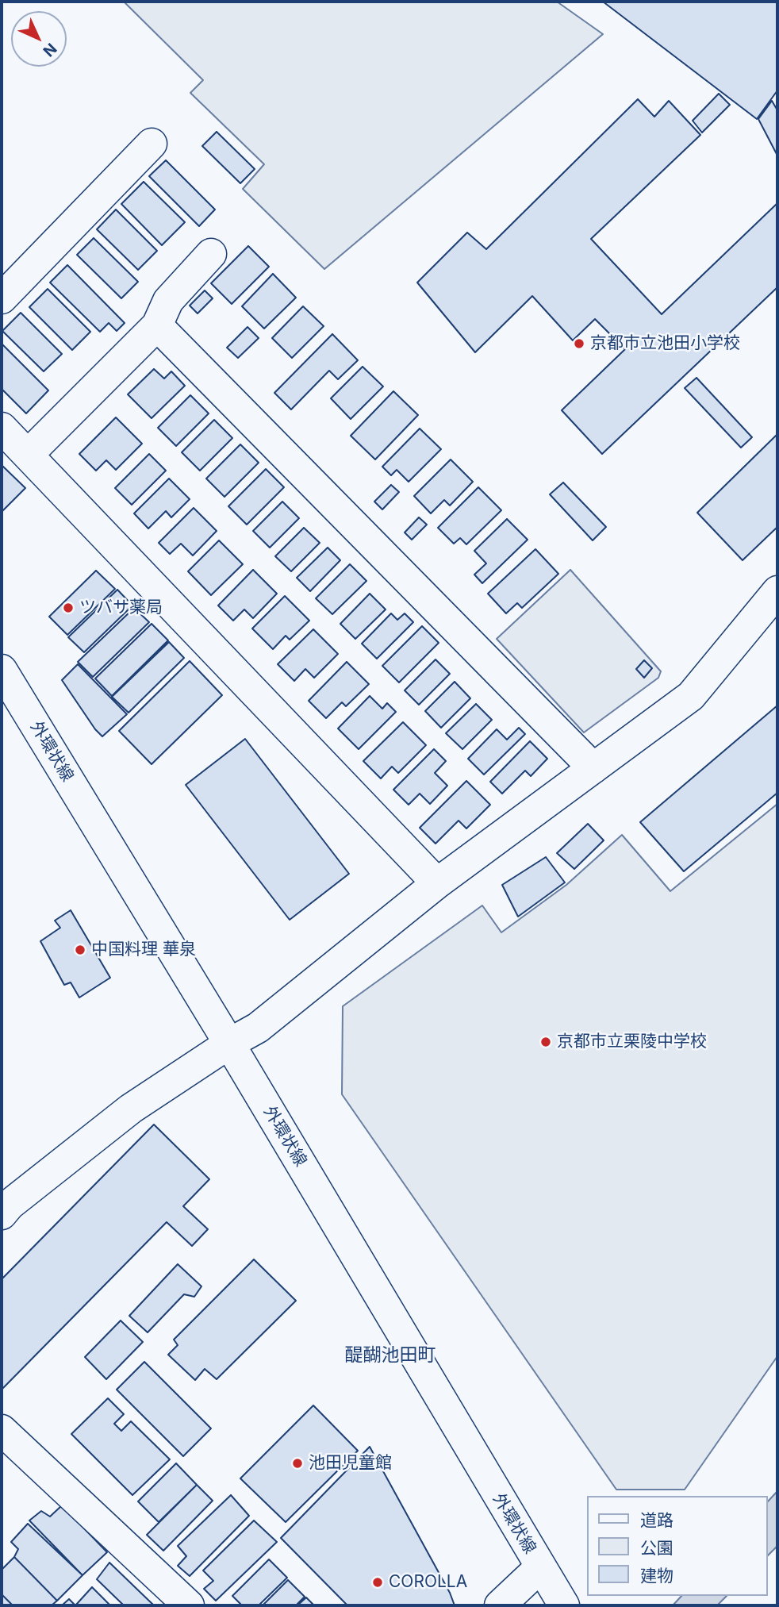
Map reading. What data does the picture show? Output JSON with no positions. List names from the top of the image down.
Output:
{
  "streets": {
    "street": ["外環状線"]
  },
  "districts": ["醍醐池田町"],
  "places": [
    "京都市立池田小学校",
    "ツバサ薬局",
    "中国料理 華泉",
    "京都市立栗陵中学校",
    "池田児童館",
    "COROLLA"
  ],
  "legend": ["道路", "公園", "建物"],
  "north": "bottom right"
}
